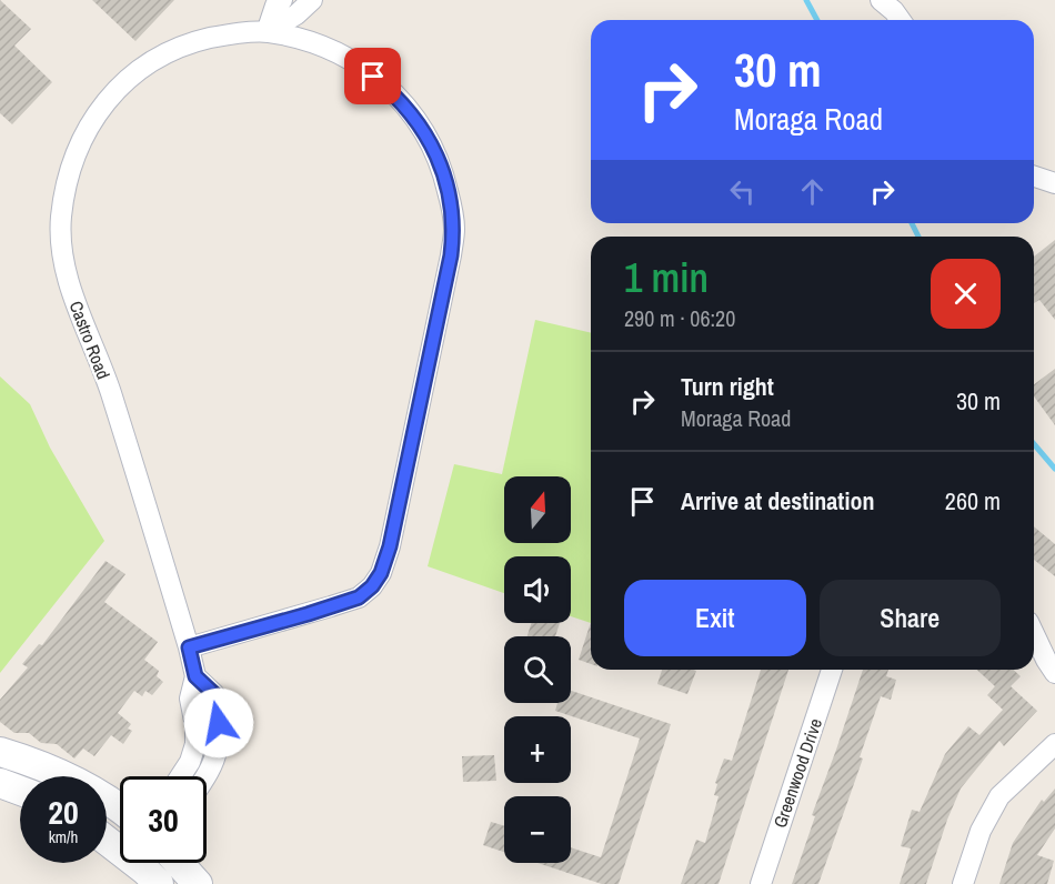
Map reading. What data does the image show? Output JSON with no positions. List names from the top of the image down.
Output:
{
  "streets": {
    "street": ["Castro Road", "Greenwood Drive"]
  },
  "north": "top",
  "page": {
    "turn": ["30 m", "Moraga Road"],
    "heading": ["1 min", "290 m · 06:20"],
    "list": [
      {
        "name": "Turn right",
        "note": "Moraga Road",
        "value": "30 m"
      },
      {
        "name": "Arrive at destination",
        "value": "260 m"
      }
    ],
    "map_buttons": ["+", "−"],
    "buttons": ["Exit", "Share"],
    "speed": "20 km/h",
    "limit": "30"
  }
}
